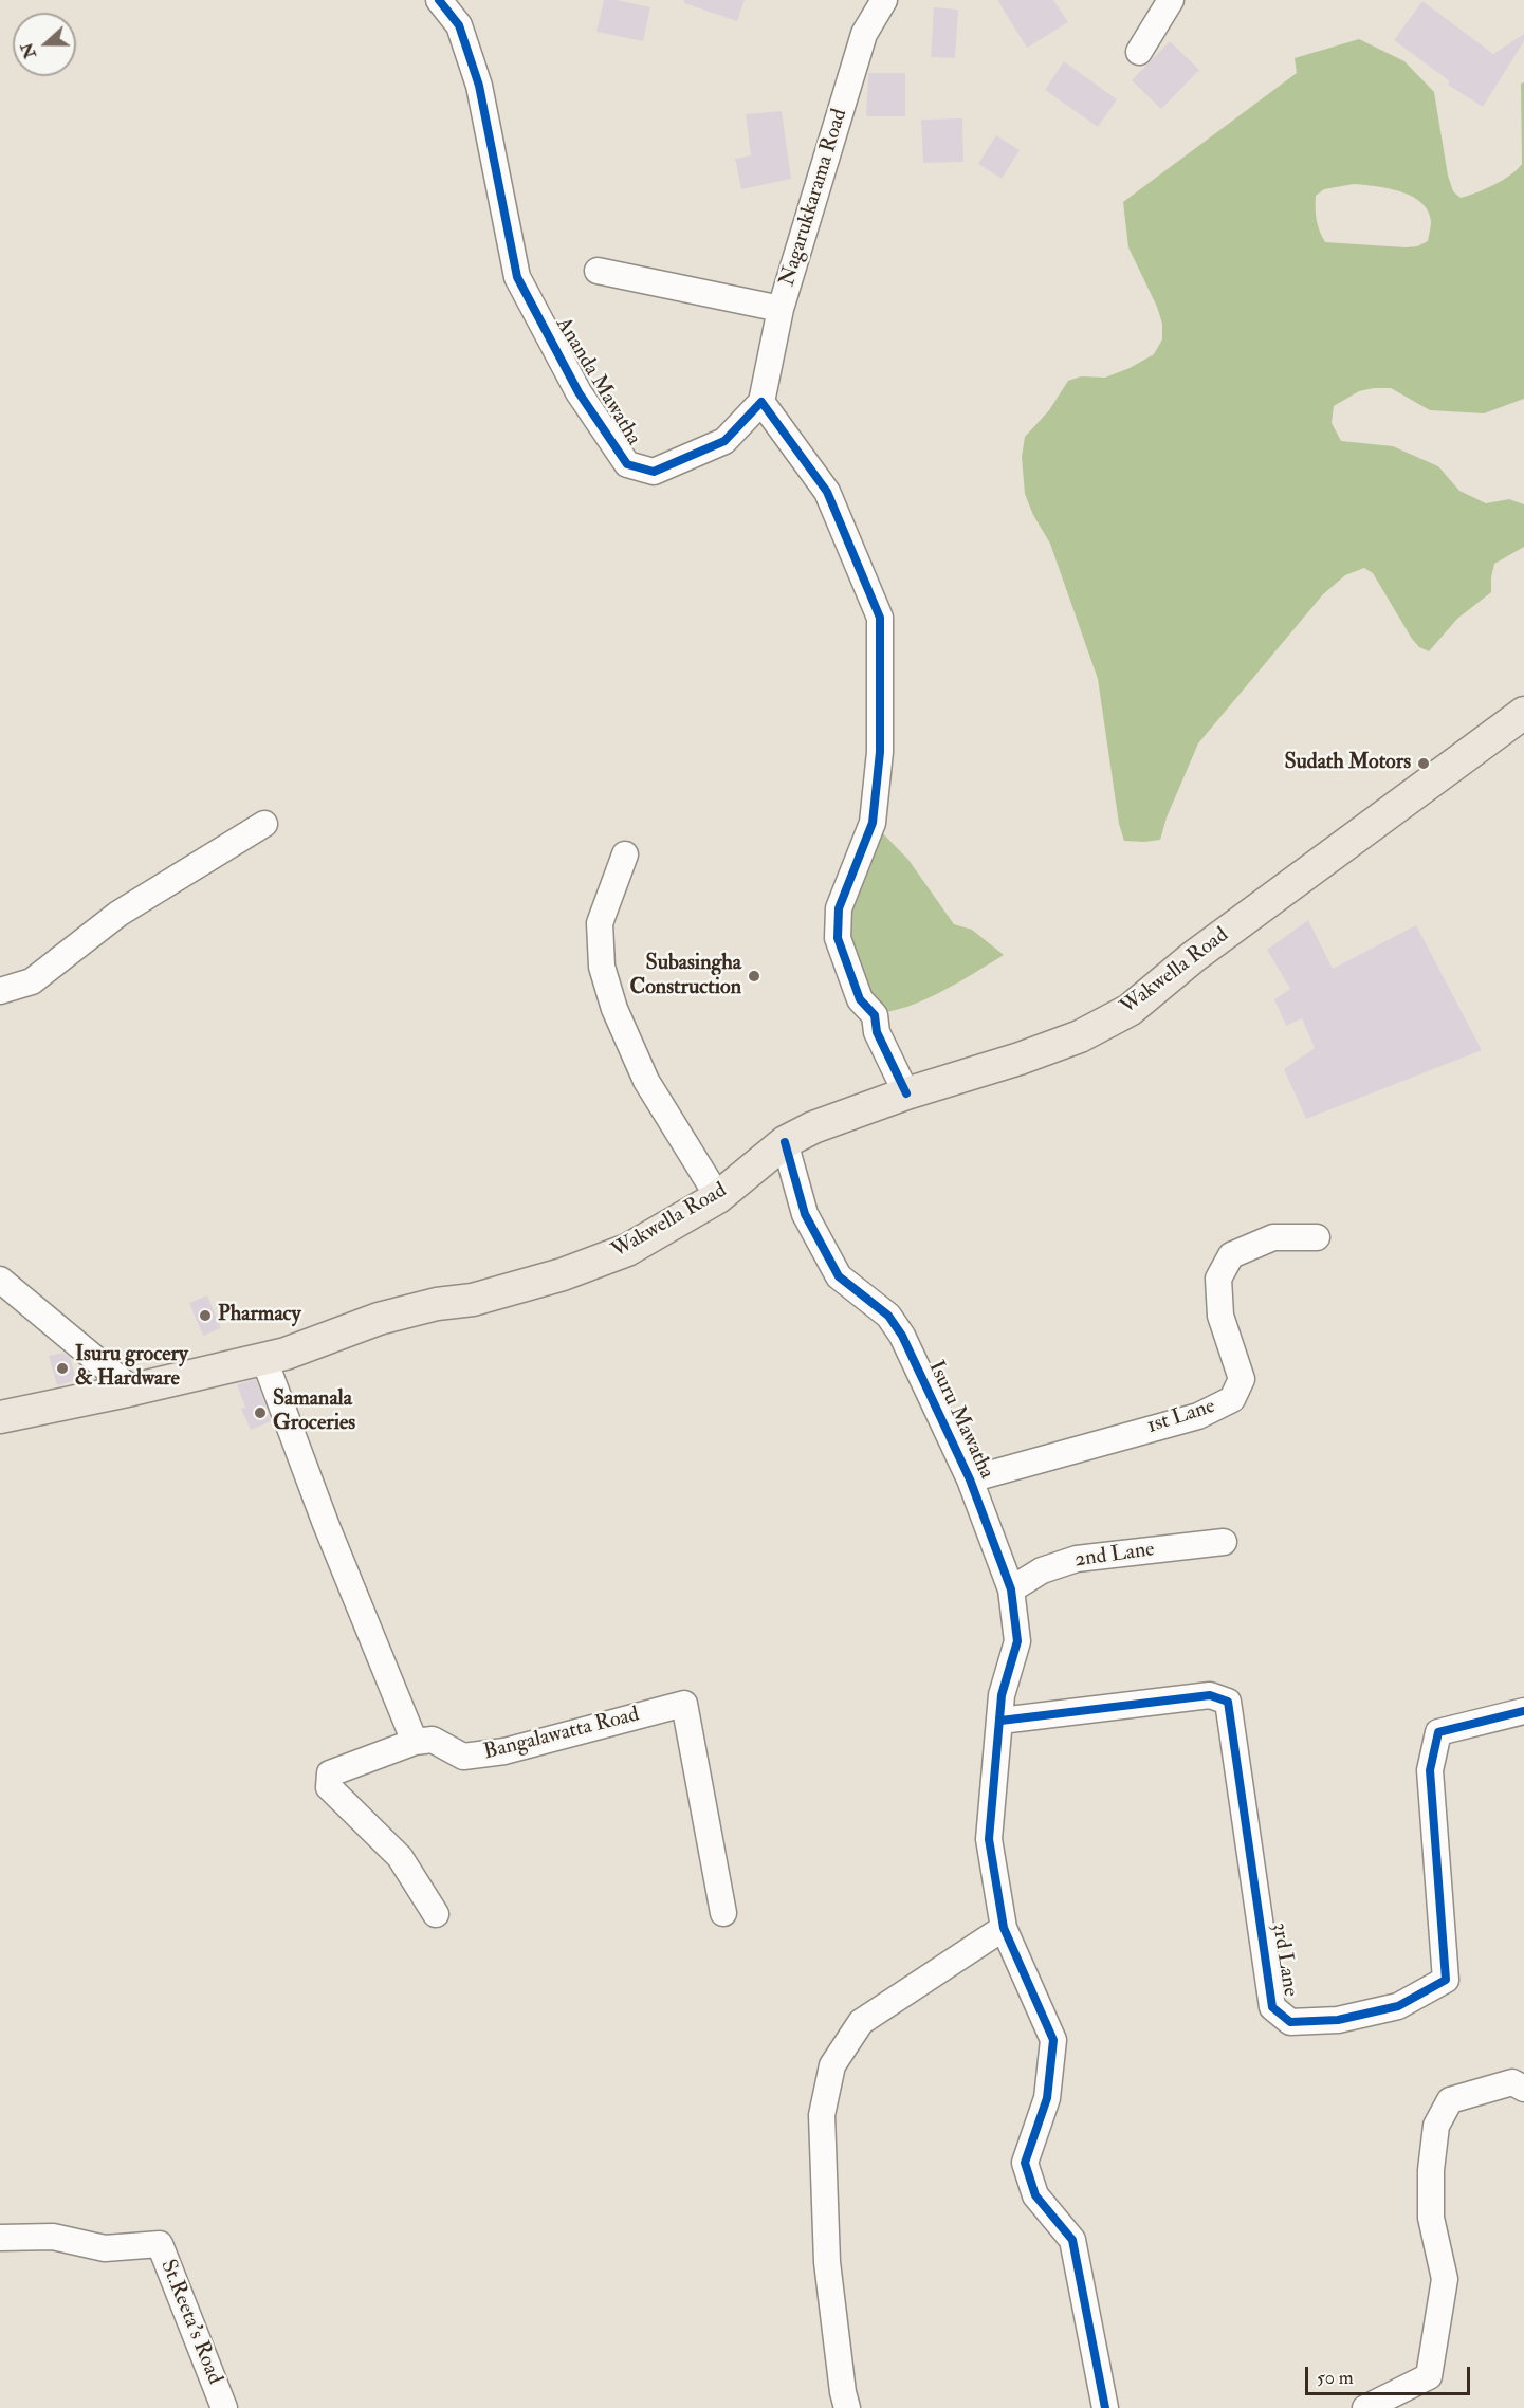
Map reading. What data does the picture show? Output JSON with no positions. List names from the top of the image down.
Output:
{
  "streets": {
    "main road": ["Wakwella Road"],
    "street": [
      "Nagarukkarama Road",
      "Ananda Mawatha",
      "1st Lane",
      "Isuru Mawatha",
      "2nd Lane",
      "Bangalawatta Road",
      "3rd Lane",
      "St.Reeta's Road"
    ]
  },
  "crossings": [
    ["Nagarukkarama Road", "Ananda Mawatha"],
    ["Wakwella Road", "Isuru Mawatha"],
    ["1st Lane", "Isuru Mawatha"],
    ["Isuru Mawatha", "2nd Lane"],
    ["Isuru Mawatha", "3rd Lane"]
  ],
  "places": [
    "Sudath Motors",
    "Subasingha Construction",
    "Pharmacy",
    "Isuru grocery & Hardware",
    "Samanala Groceries"
  ],
  "scale_bar": "50 m",
  "north": "left"
}
